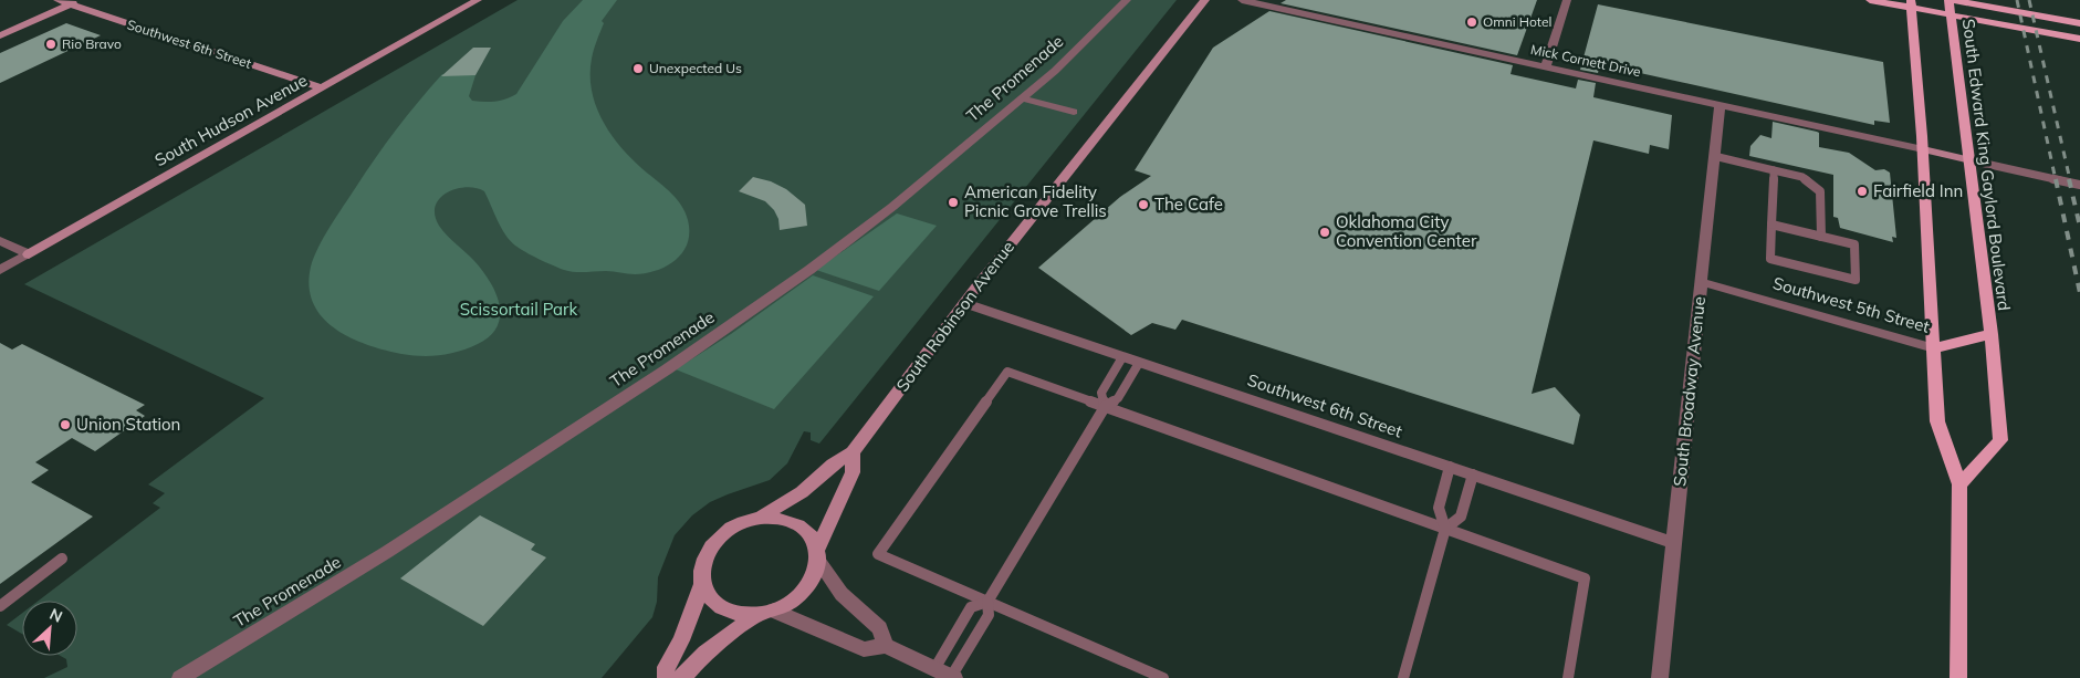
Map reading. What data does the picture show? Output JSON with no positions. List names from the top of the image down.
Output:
{
  "streets": {
    "main road": [
      "Southwest 6th Street",
      "South Hudson Avenue",
      "South Edward King Gaylord Boulevard",
      "Southwest 5th Street",
      "South Robinson Avenue"
    ],
    "street": ["Mick Cornett Drive", "The Promenade", "South Broadway Avenue"]
  },
  "crossings": [
    ["Southwest 6th Street", "South Hudson Avenue"],
    ["Southwest 6th Street", "South Robinson Avenue"],
    ["Southwest 6th Street", "South Broadway Avenue"],
    ["Mick Cornett Drive", "South Broadway Avenue"],
    ["South Edward King Gaylord Boulevard", "Southwest 5th Street"],
    ["Southwest 5th Street", "South Broadway Avenue"]
  ],
  "parks": ["Scissortail Park"],
  "places": [
    "Omni Hotel",
    "Rio Bravo",
    "Unexpected Us",
    "Fairfield Inn",
    "American Fidelity Picnic Grove Trellis",
    "The Cafe",
    "Oklahoma City Convention Center",
    "Union Station"
  ],
  "north": "top right"
}
